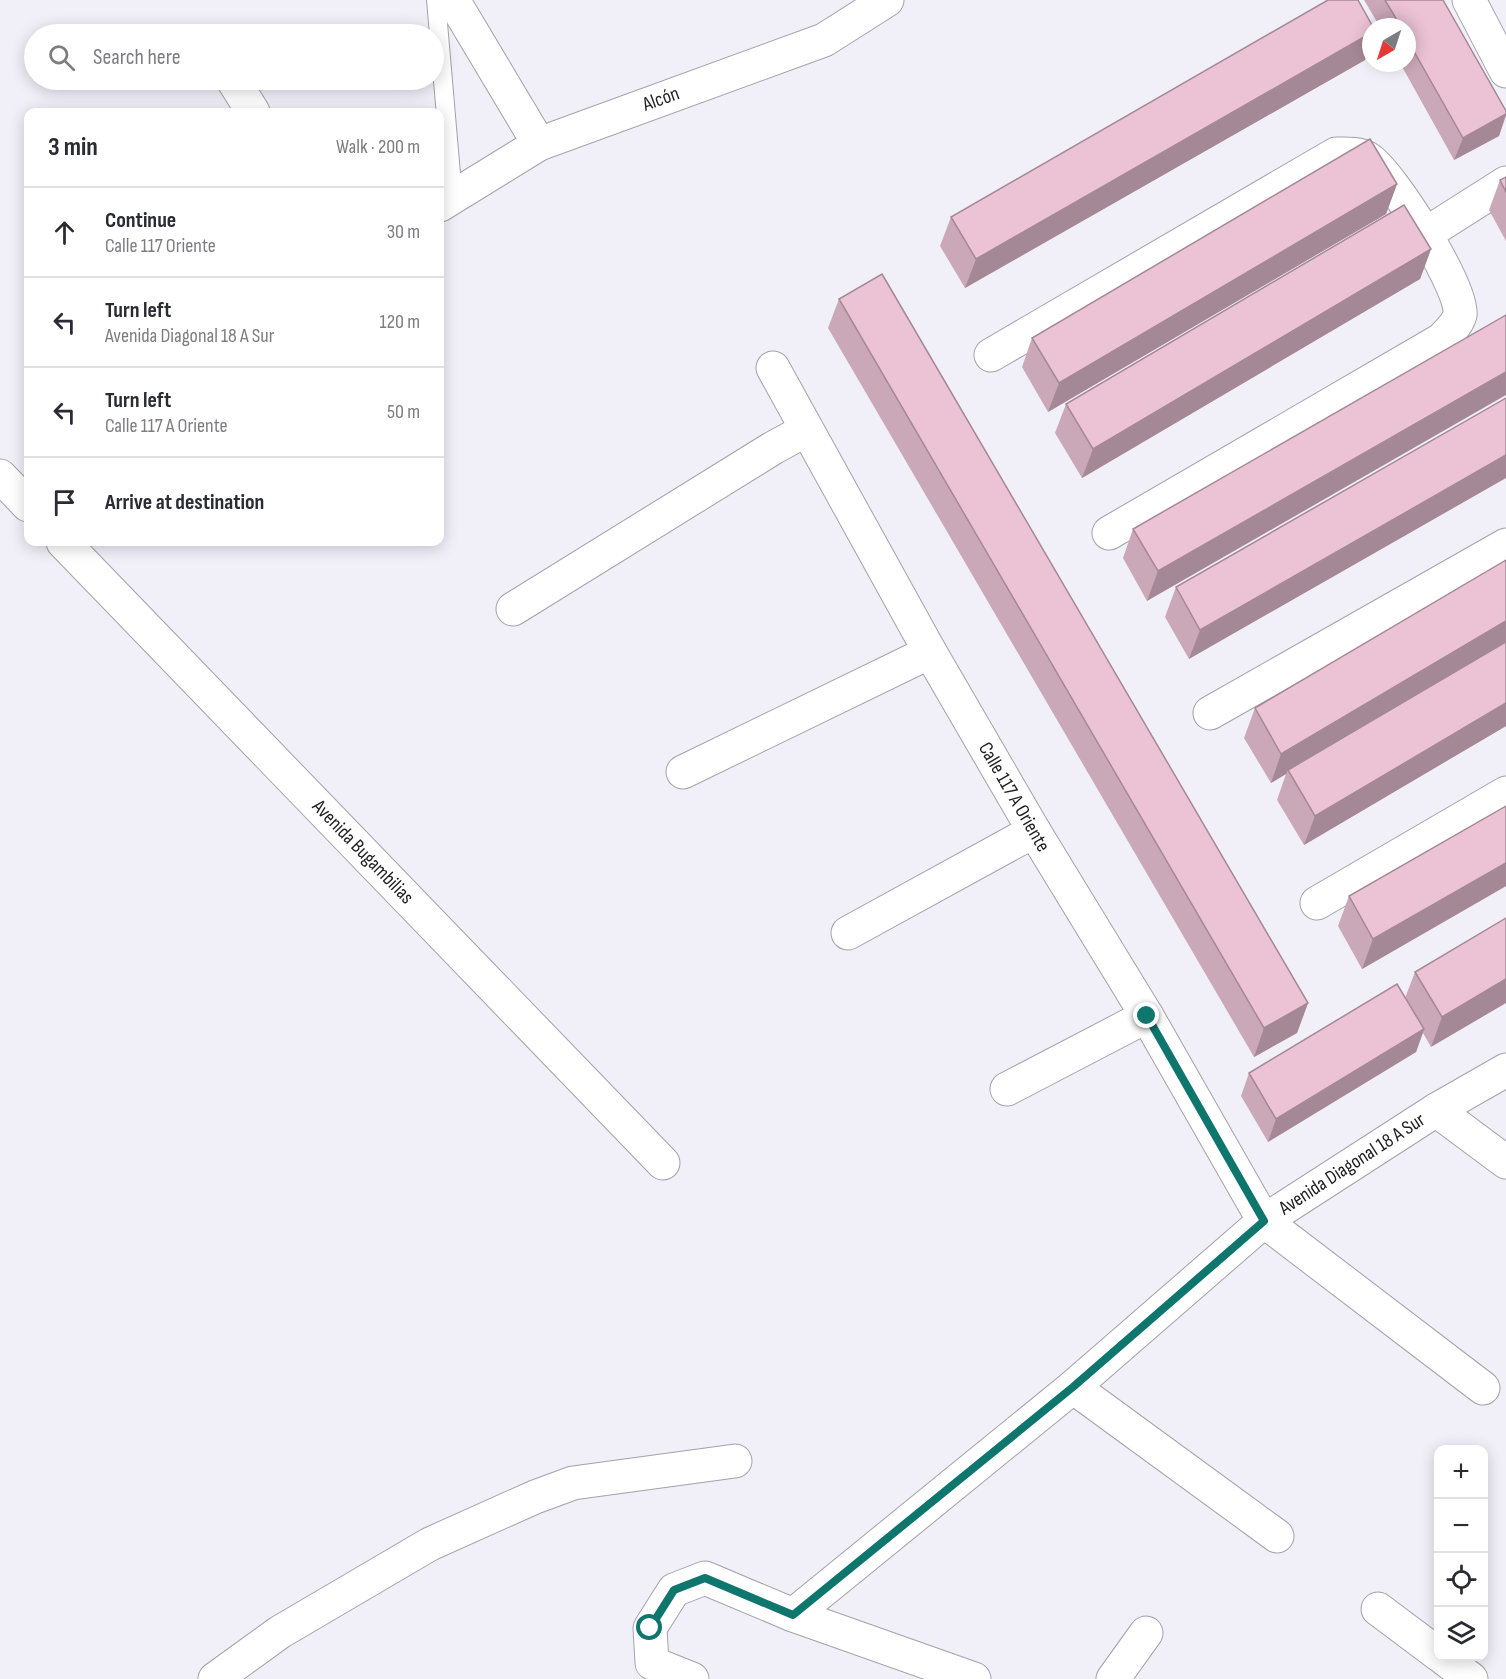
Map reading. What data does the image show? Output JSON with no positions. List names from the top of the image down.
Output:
{
  "streets": {
    "street": [
      "Alcón",
      "Calle 117 A Oriente",
      "Avenida Bugambilias",
      "Avenida Diagonal 18 A Sur"
    ]
  },
  "crossings": [
    ["Calle 117 A Oriente", "Avenida Diagonal 18 A Sur"]
  ],
  "north": "bottom left",
  "page": {
    "search": "Search here",
    "heading": ["3 min", "Walk · 200 m"],
    "list": [
      ["Continue", "Calle 117 Oriente", "30 m"],
      ["Turn left", "Avenida Diagonal 18 A Sur", "120 m"],
      ["Turn left", "Calle 117 A Oriente", "50 m"],
      "Arrive at destination"
    ],
    "map_buttons": ["+", "−"]
  }
}
